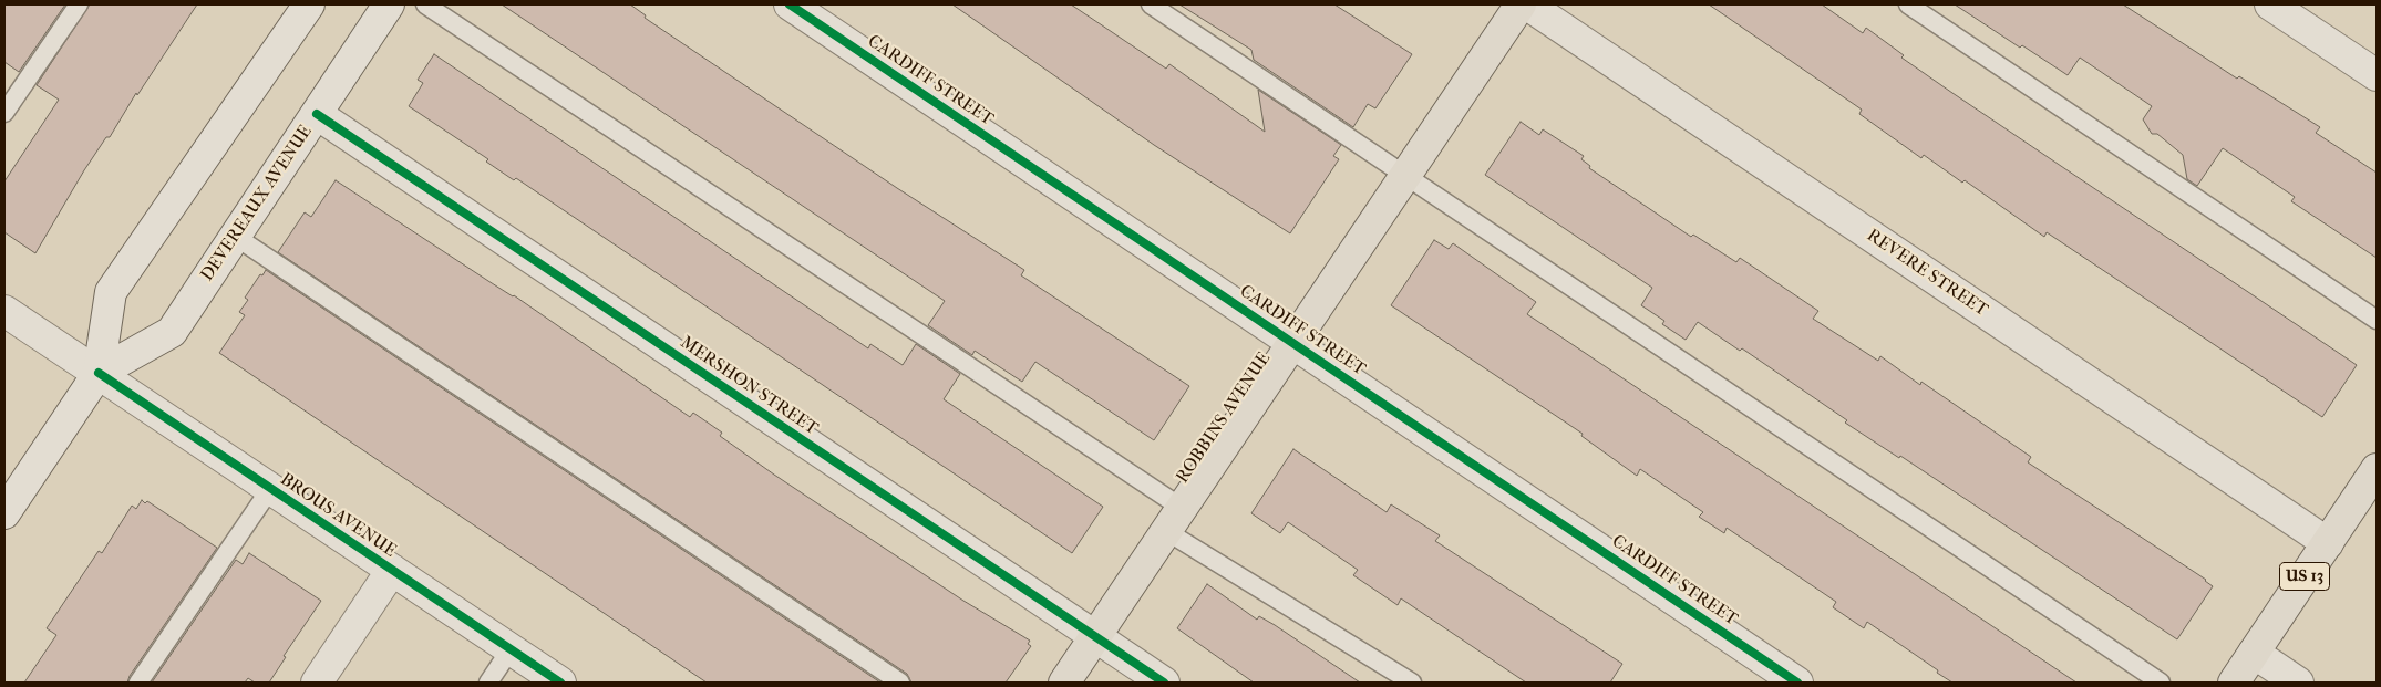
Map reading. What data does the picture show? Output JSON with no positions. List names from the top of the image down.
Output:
{
  "streets": {
    "highway": ["ROBBINS AVENUE", "US 13"],
    "street": [
      "CARDIFF STREET",
      "DEVEREAUX AVENUE",
      "REVERE STREET",
      "MERSHON STREET",
      "BROUS AVENUE"
    ]
  },
  "crossings": [
    ["CARDIFF STREET", "ROBBINS AVENUE"],
    ["DEVEREAUX AVENUE", "MERSHON STREET"],
    ["DEVEREAUX AVENUE", "BROUS AVENUE"],
    ["REVERE STREET", "US 13"],
    ["MERSHON STREET", "ROBBINS AVENUE"]
  ]
}
